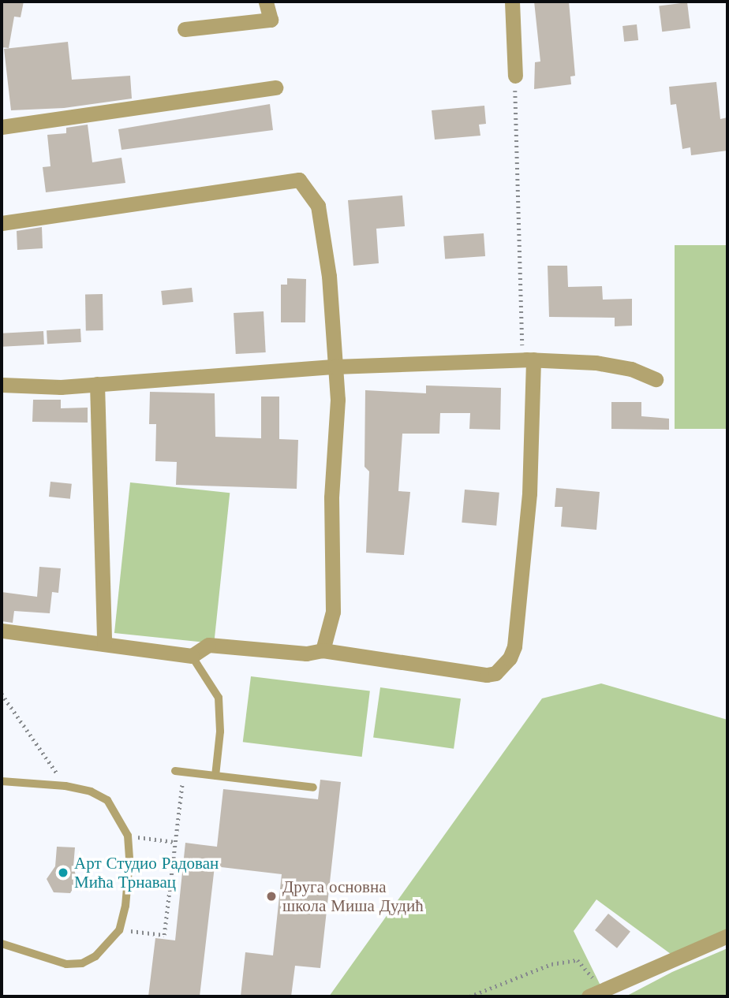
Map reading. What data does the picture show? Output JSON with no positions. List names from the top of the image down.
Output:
{
  "places": ["Арт Студио Радован Мића Трнавац", "Друга основна школа Миша Дудић"]
}
